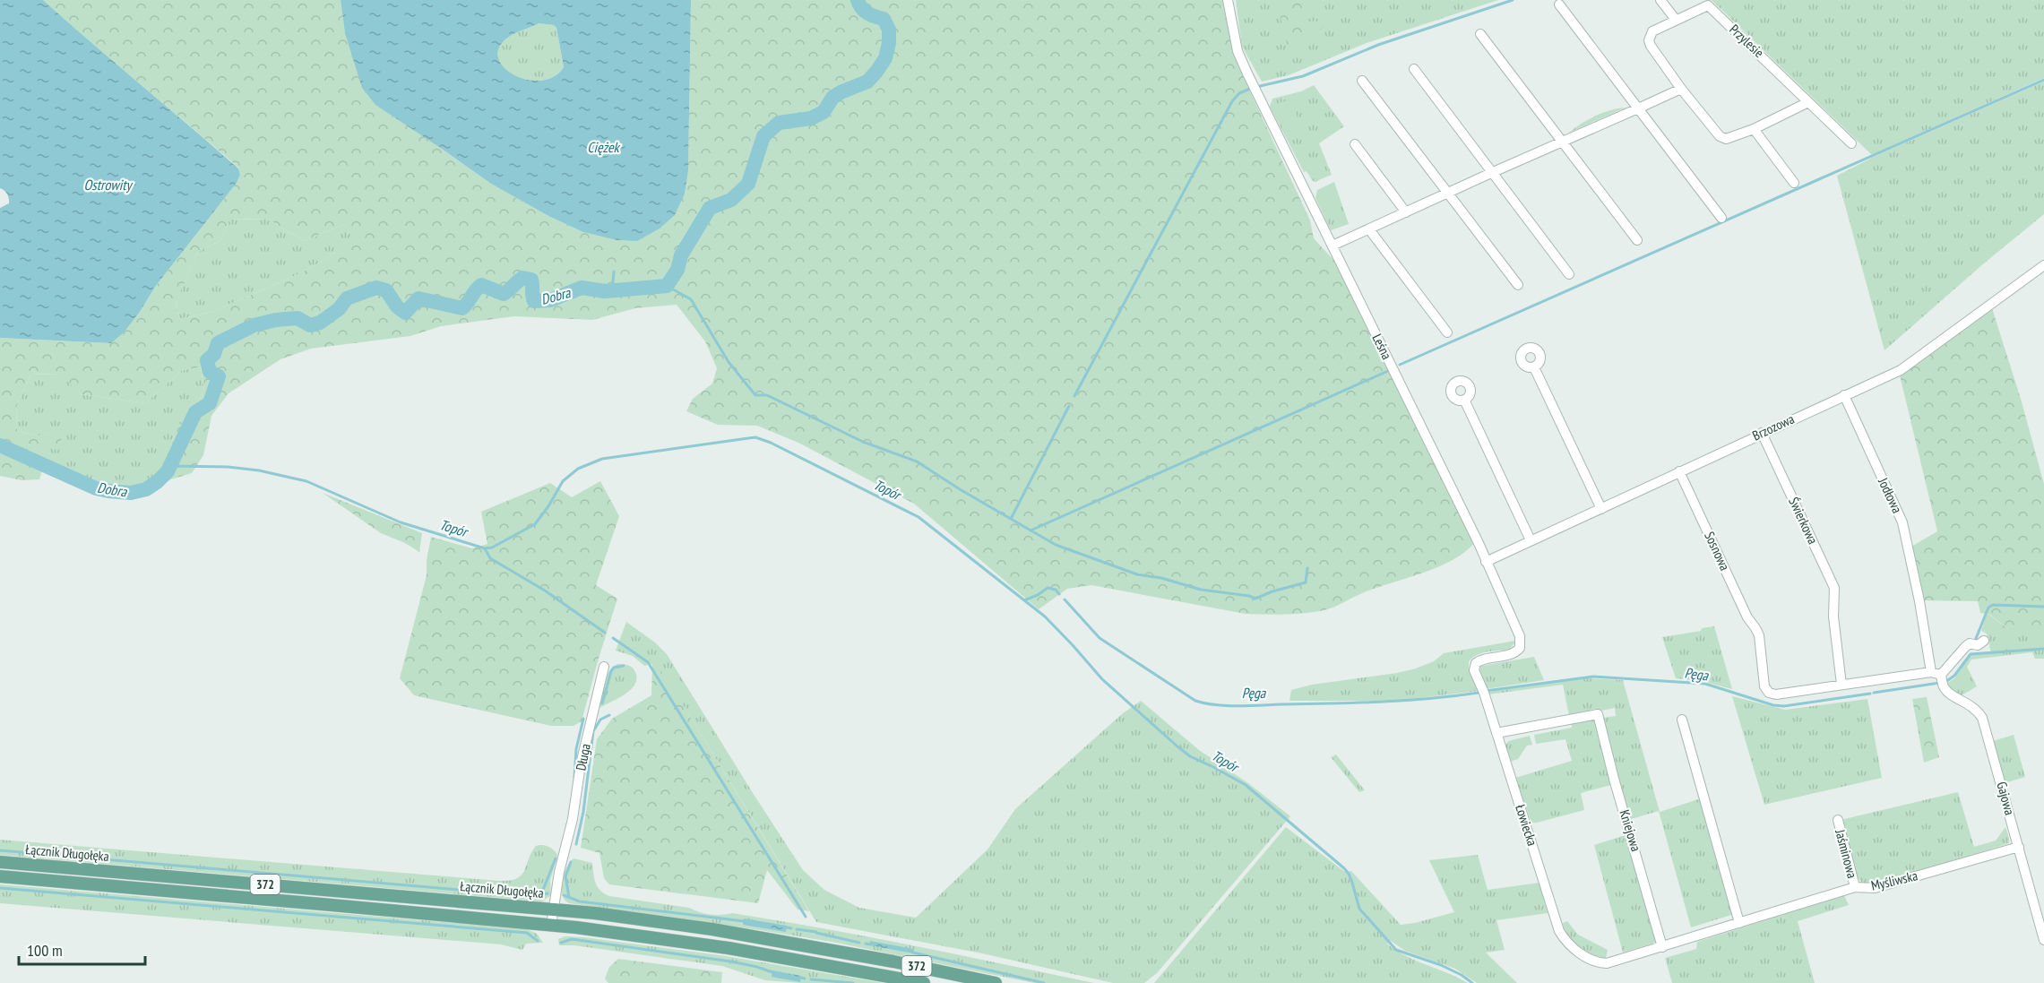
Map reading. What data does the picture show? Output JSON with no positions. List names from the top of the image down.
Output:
{
  "streets": {
    "main road": ["Łącznik Długołęka", "372"],
    "street": [
      "Przylesie",
      "Leśna",
      "Brzozowa",
      "Jodłowa",
      "Świerkowa",
      "Sosnowa",
      "Długa",
      "Gajowa",
      "Łowiecka",
      "Kniejowa",
      "Jaśminowa",
      "Myśliwska"
    ]
  },
  "crossings": [
    ["Leśna", "Brzozowa"],
    ["Leśna", "Łowiecka"],
    ["Brzozowa", "Jodłowa"],
    ["Brzozowa", "Świerkowa"],
    ["Brzozowa", "Sosnowa"],
    ["Jodłowa", "Gajowa"],
    ["Świerkowa", "Gajowa"],
    ["Sosnowa", "Gajowa"],
    ["Długa", "Łącznik Długołęka"],
    ["Długa", "372"],
    ["Gajowa", "Myśliwska"],
    ["Łowiecka", "Kniejowa"],
    ["Łowiecka", "Myśliwska"],
    ["Kniejowa", "Myśliwska"],
    ["Jaśminowa", "Myśliwska"]
  ],
  "water": [
    "Ciężek",
    "Ostrowity",
    "Dobra",
    "Topór",
    "Pęga"
  ],
  "scale_bar": "100 m"
}
